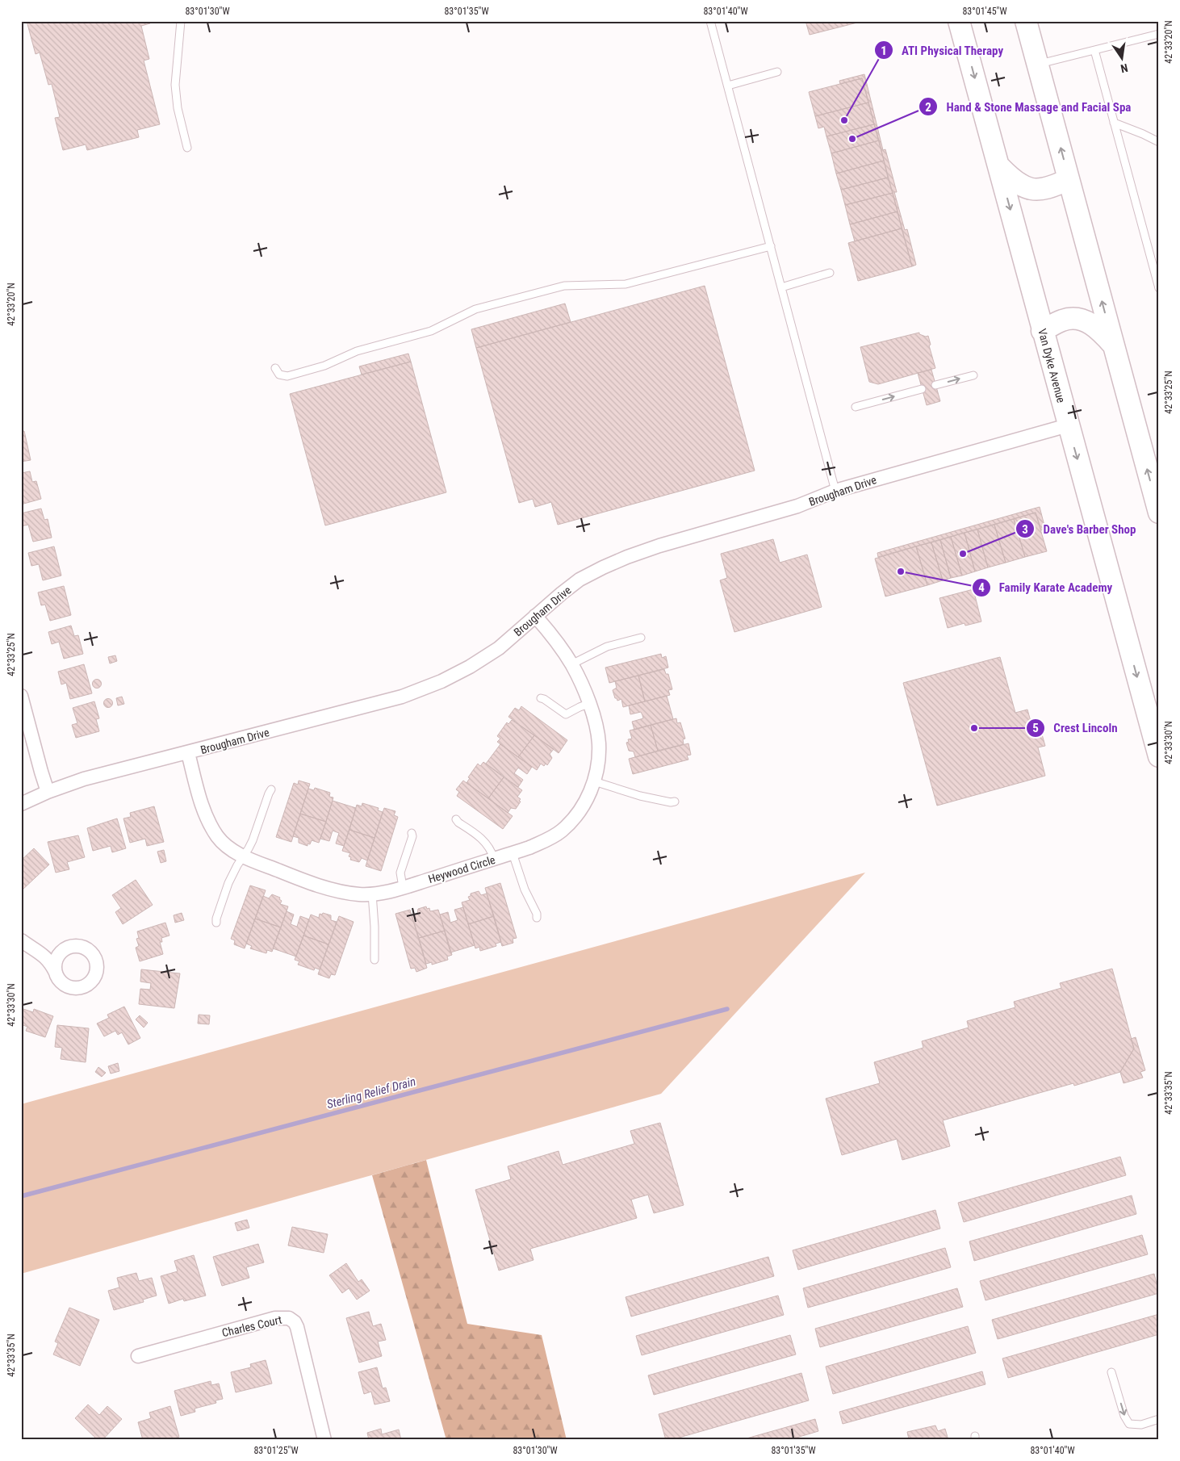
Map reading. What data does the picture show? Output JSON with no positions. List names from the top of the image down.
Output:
{
  "streets": {
    "main road": ["Van Dyke Avenue"],
    "street": ["Brougham Drive", "Heywood Circle", "Charles Court"]
  },
  "crossings": [
    ["Van Dyke Avenue", "Brougham Drive"],
    ["Brougham Drive", "Heywood Circle"]
  ],
  "water": ["Sterling Relief Drain"],
  "places": [
    "ATI Physical Therapy",
    "Hand & Stone Massage and Facial Spa",
    "Dave's Barber Shop",
    "Family Karate Academy",
    "Crest Lincoln"
  ],
  "north": "bottom",
  "coordinates": [
    "83°01'30\"W",
    "83°01'35\"W",
    "83°01'40\"W",
    "83°01'45\"W",
    "42°33'20\"N",
    "42°33'25\"N",
    "42°33'30\"N",
    "42°33'35\"N",
    "83°01'25\"W"
  ]
}
